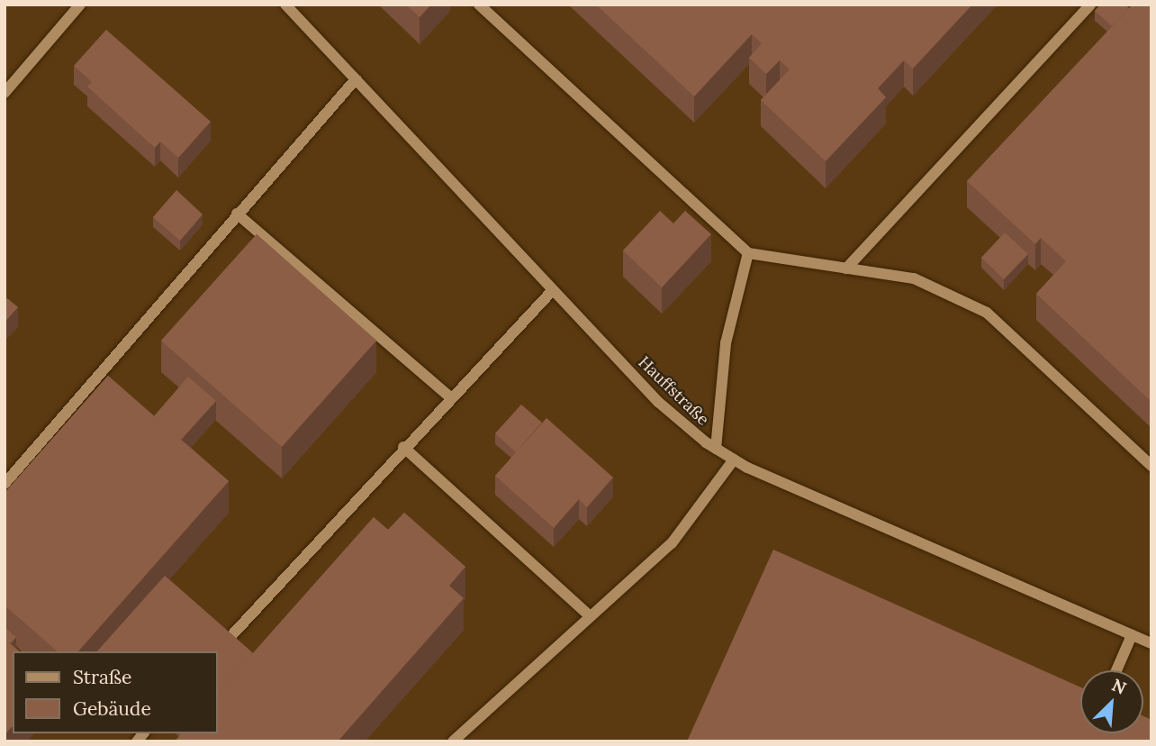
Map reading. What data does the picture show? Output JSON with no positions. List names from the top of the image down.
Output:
{
  "streets": {
    "street": ["Hauffstraße"]
  },
  "legend": ["Straße", "Gebäude"],
  "north": "top right"
}
